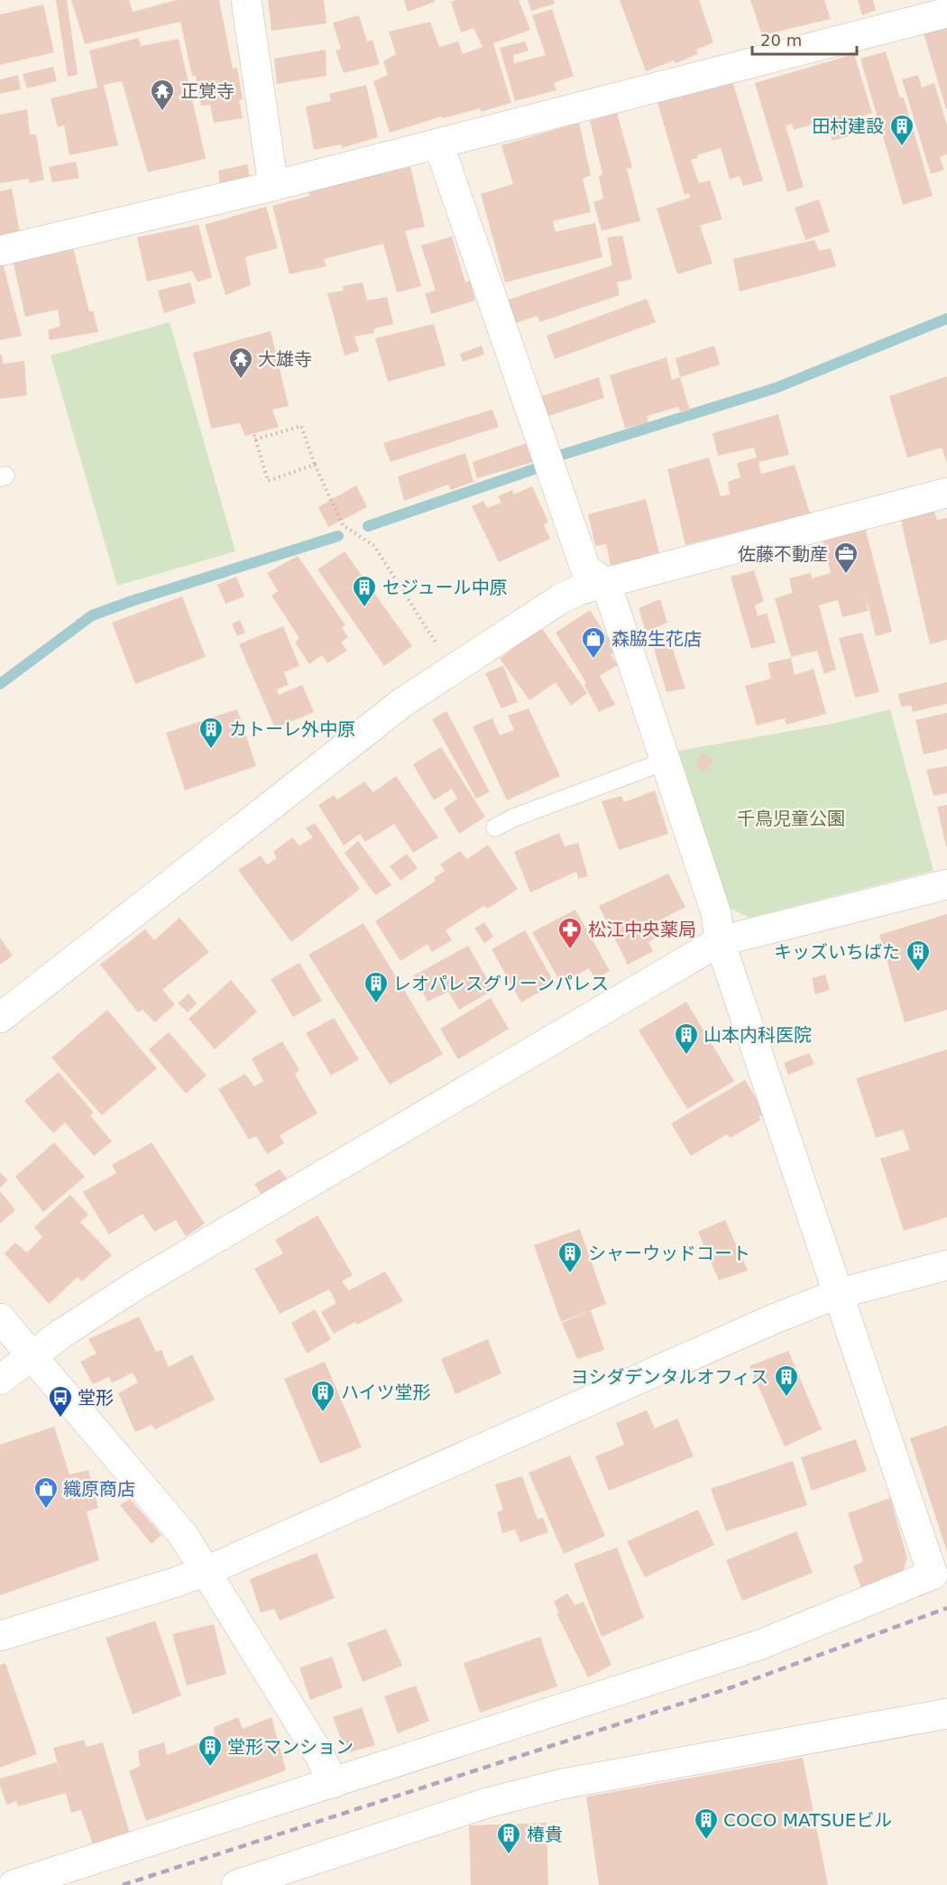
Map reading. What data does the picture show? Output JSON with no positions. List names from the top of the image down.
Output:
{
  "parks": ["千鳥児童公園"],
  "places": {
    "temple": ["正覚寺", "大雄寺"],
    "building": [
      "田村建設",
      "セジュール中原",
      "カトーレ外中原",
      "キッズいちばた",
      "レオパレスグリーンパレス",
      "山本内科医院",
      "シャーウッドコート",
      "ヨシダデンタルオフィス",
      "ハイツ堂形",
      "堂形マンション",
      "COCO MATSUEビル",
      "椿貴"
    ],
    "office": ["佐藤不動産"],
    "shop": ["森脇生花店", "織原商店"],
    "pharmacy": ["松江中央薬局"],
    "bus stop": ["堂形"]
  },
  "scale_bar": "20 m"
}
